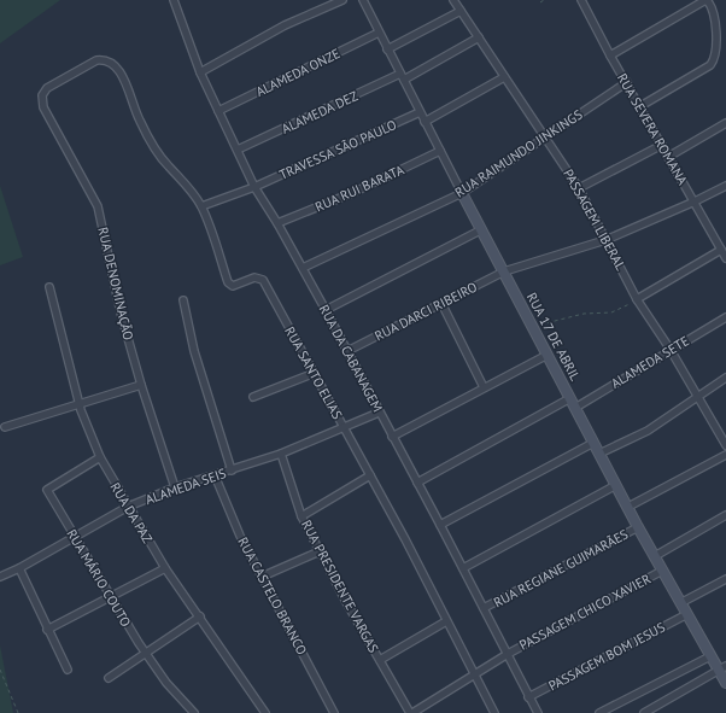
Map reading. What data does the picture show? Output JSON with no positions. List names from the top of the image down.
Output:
{
  "streets": {
    "street": [
      "ALAMEDA ONZE",
      "ALAMEDA DEZ",
      "RUA SEVERA ROMANA",
      "TRAVESSA SÃO PAULO",
      "RUA RAIMUNDO JINKINGS",
      "RUA RUI BARATA",
      "PASSAGEM LIBERAL",
      "RUA DENOMINAÇÃO",
      "RUA DARCI RIBEIRO",
      "RUA 17 DE ABRIL",
      "RUA DA CABANAGEM",
      "ALAMEDA SETE",
      "RUA SANTO ELIAS",
      "ALAMEDA SEIS",
      "RUA DA PAZ",
      "RUA REGIANE GUIMARÃES",
      "RUA MÁRIO COUTO",
      "RUA PRESIDENTE VARGAS",
      "RUA CASTELO BRANCO",
      "PASSAGEM CHICO XAVIER",
      "PASSAGEM BOM JESUS"
    ]
  },
  "crossings": [
    ["ALAMEDA ONZE", "RUA 17 DE ABRIL"],
    ["ALAMEDA ONZE", "RUA DA CABANAGEM"],
    ["ALAMEDA DEZ", "PASSAGEM LIBERAL"],
    ["ALAMEDA DEZ", "RUA 17 DE ABRIL"],
    ["ALAMEDA DEZ", "RUA DA CABANAGEM"],
    ["RUA SEVERA ROMANA", "RUA RAIMUNDO JINKINGS"],
    ["RUA SEVERA ROMANA", "RUA DARCI RIBEIRO"],
    ["TRAVESSA SÃO PAULO", "RUA 17 DE ABRIL"],
    ["TRAVESSA SÃO PAULO", "RUA DA CABANAGEM"],
    ["TRAVESSA SÃO PAULO", "RUA SANTO ELIAS"],
    ["RUA RAIMUNDO JINKINGS", "PASSAGEM LIBERAL"],
    ["RUA RAIMUNDO JINKINGS", "RUA 17 DE ABRIL"],
    ["RUA RAIMUNDO JINKINGS", "RUA DA CABANAGEM"],
    ["RUA RUI BARATA", "RUA 17 DE ABRIL"],
    ["RUA RUI BARATA", "RUA DA CABANAGEM"],
    ["PASSAGEM LIBERAL", "RUA DARCI RIBEIRO"],
    ["PASSAGEM LIBERAL", "ALAMEDA SETE"],
    ["RUA DENOMINAÇÃO", "RUA SANTO ELIAS"],
    ["RUA DENOMINAÇÃO", "ALAMEDA SEIS"],
    ["RUA DARCI RIBEIRO", "RUA 17 DE ABRIL"],
    ["RUA DARCI RIBEIRO", "RUA DA CABANAGEM"],
    ["RUA 17 DE ABRIL", "ALAMEDA SETE"],
    ["RUA 17 DE ABRIL", "RUA REGIANE GUIMARÃES"],
    ["RUA 17 DE ABRIL", "PASSAGEM CHICO XAVIER"],
    ["RUA 17 DE ABRIL", "PASSAGEM BOM JESUS"],
    ["RUA DA CABANAGEM", "ALAMEDA SETE"],
    ["RUA DA CABANAGEM", "ALAMEDA SEIS"],
    ["RUA DA CABANAGEM", "RUA REGIANE GUIMARÃES"],
    ["RUA DA CABANAGEM", "PASSAGEM CHICO XAVIER"],
    ["RUA DA CABANAGEM", "PASSAGEM BOM JESUS"],
    ["RUA SANTO ELIAS", "ALAMEDA SEIS"],
    ["RUA SANTO ELIAS", "PASSAGEM CHICO XAVIER"],
    ["ALAMEDA SEIS", "RUA DA PAZ"],
    ["ALAMEDA SEIS", "RUA MÁRIO COUTO"],
    ["ALAMEDA SEIS", "RUA PRESIDENTE VARGAS"],
    ["ALAMEDA SEIS", "RUA CASTELO BRANCO"],
    ["RUA DA PAZ", "RUA MÁRIO COUTO"],
    ["RUA PRESIDENTE VARGAS", "PASSAGEM CHICO XAVIER"]
  ]
}
